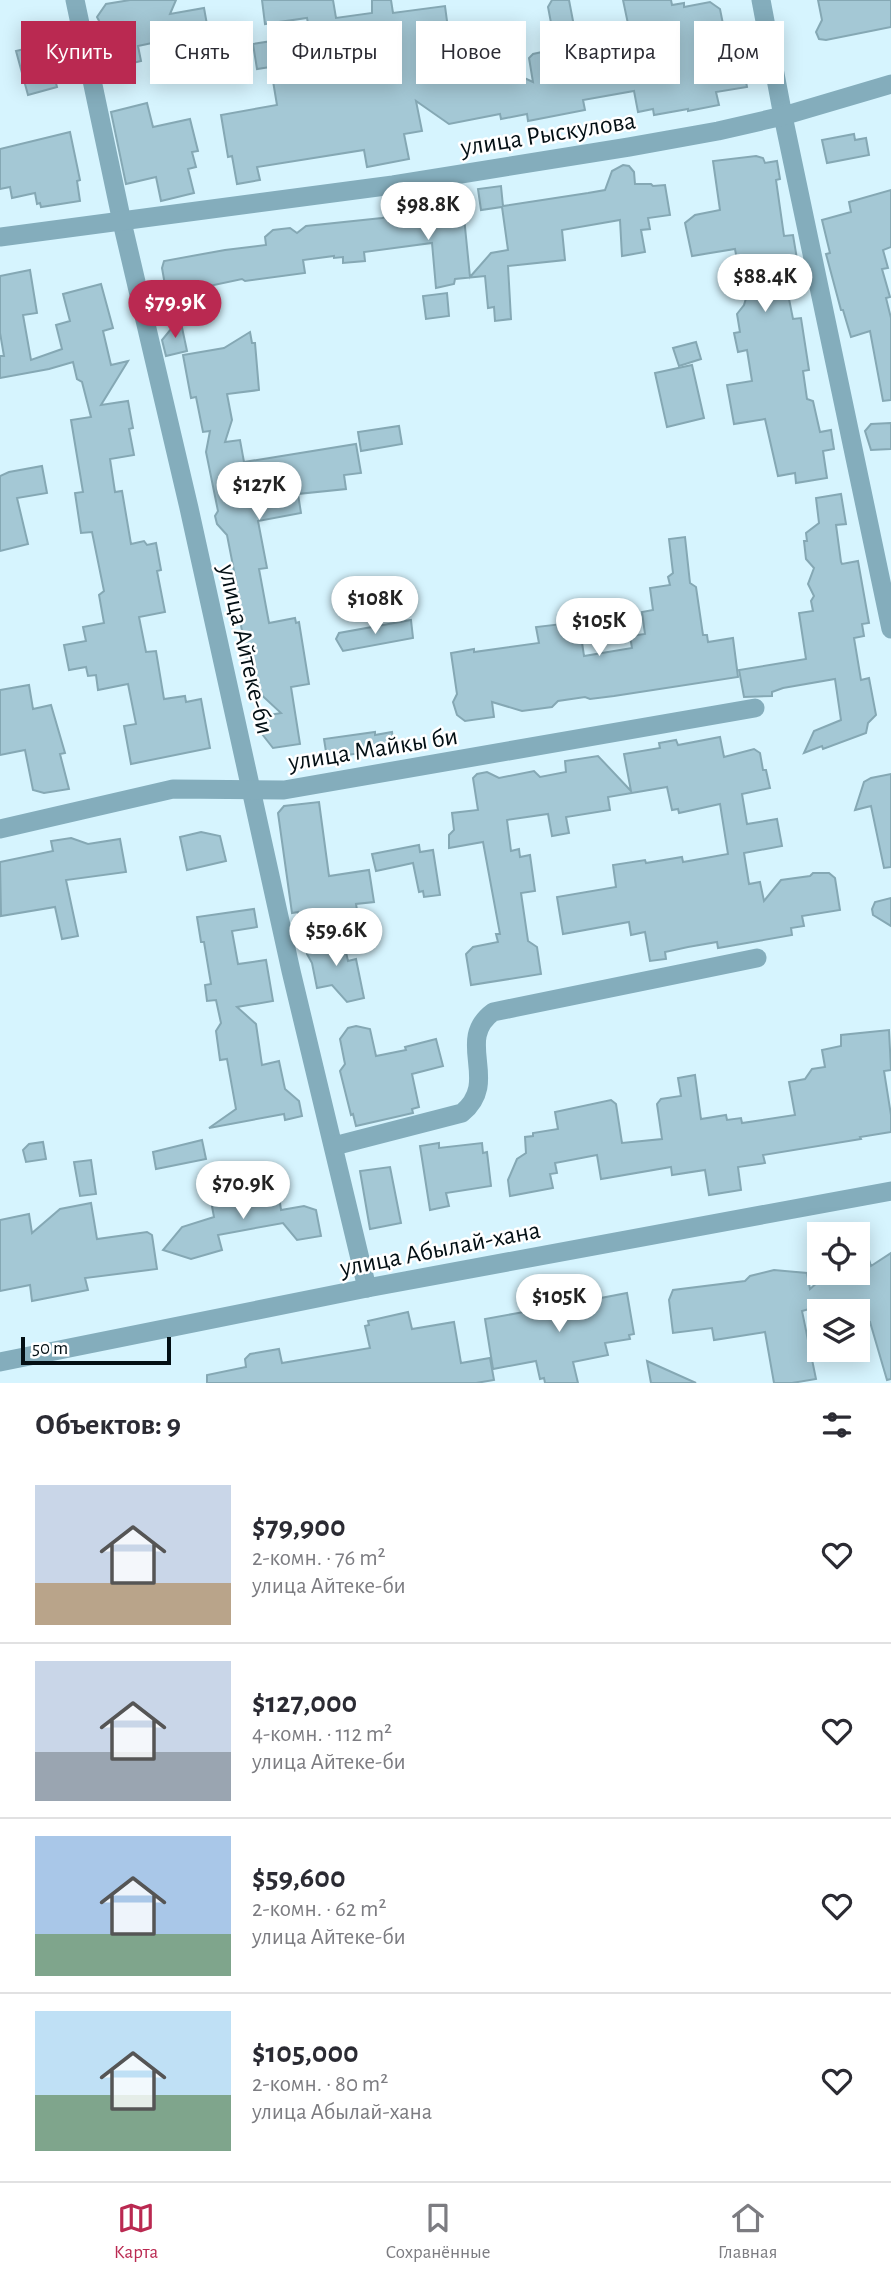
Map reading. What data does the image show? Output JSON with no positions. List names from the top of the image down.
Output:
{
  "streets": {
    "street": [
      "улица Рыскулова",
      "улица Айтеке-би",
      "улица Майкы би",
      "улица Абылай-хана"
    ]
  },
  "crossings": [
    ["улица Рыскулова", "улица Айтеке-би"],
    ["улица Айтеке-би", "улица Майкы би"],
    ["улица Айтеке-би", "улица Абылай-хана"]
  ],
  "scale_bar": "50 m",
  "page": {
    "chip": [
      "Купить",
      "Снять",
      "Фильтры",
      "Новое",
      "Квартира",
      "Дом"
    ],
    "price": [
      "$98.8K",
      "$88.4K",
      "$79.9K",
      "$127K",
      "$108K",
      "$105K",
      "$59.6K",
      "$70.9K",
      "$105K"
    ],
    "scale": "50 m",
    "heading": "Объектов: 9",
    "list": [
      {
        "name": "$79,900",
        "note": "2-комн. · 76 m² · улица Айтеке-би"
      },
      {
        "name": "$127,000",
        "note": "4-комн. · 112 m² · улица Айтеке-би"
      },
      {
        "name": "$59,600",
        "note": "2-комн. · 62 m² · улица Айтеке-би"
      },
      {
        "name": "$105,000",
        "note": "2-комн. · 80 m² · улица Абылай-хана"
      }
    ],
    "tabs": ["Карта", "Сохранённые", "Главная"]
  }
}
